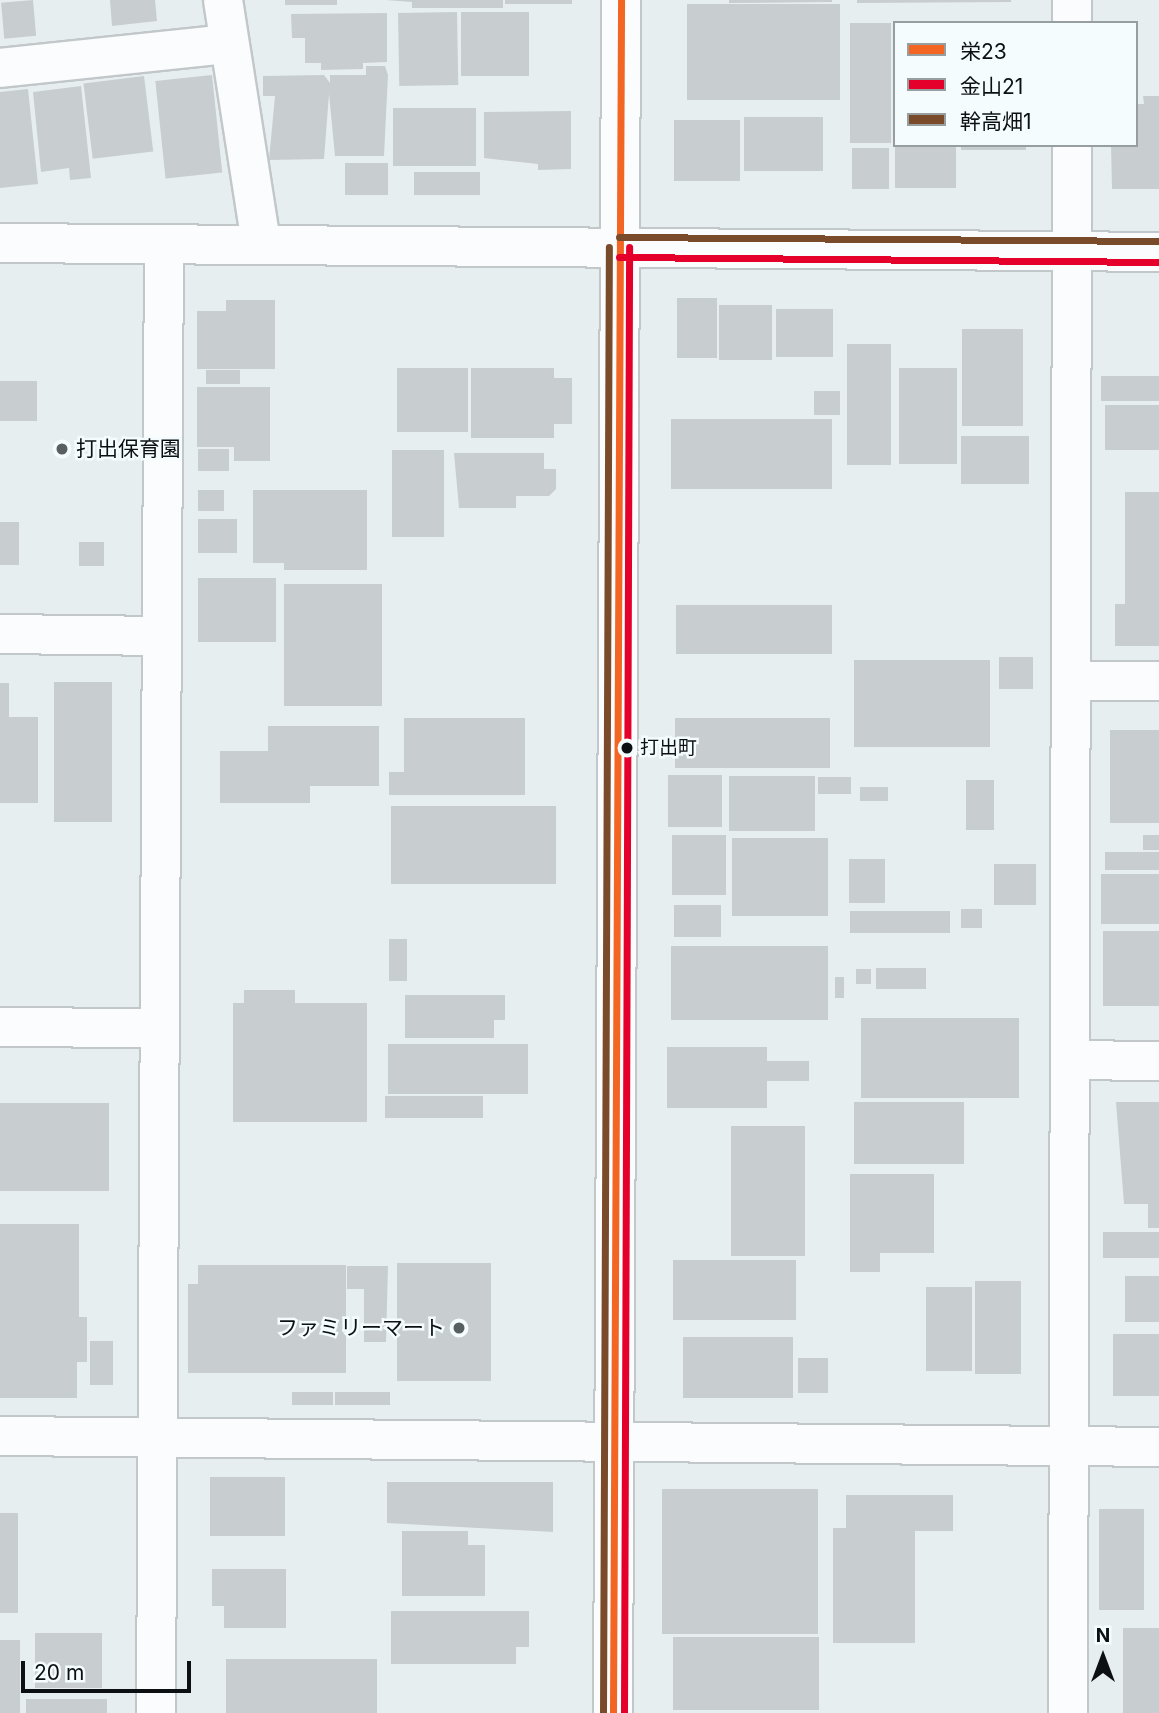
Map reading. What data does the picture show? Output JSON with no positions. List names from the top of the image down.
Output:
{
  "places": ["打出保育園", "打出町", "ファミリーマート"],
  "lines": ["transit line 栄23", "transit line 幹高畑1", "transit line 金山21"],
  "legend": ["栄23", "金山21", "幹高畑1"],
  "scale_bar": "20 m",
  "north": "top"
}
